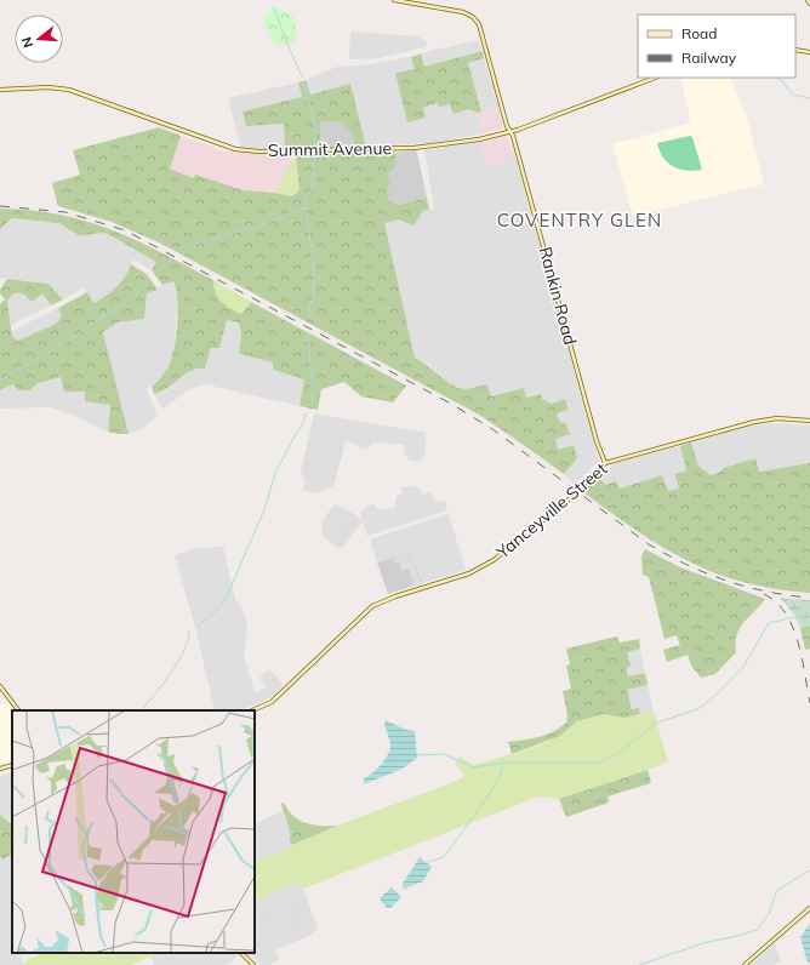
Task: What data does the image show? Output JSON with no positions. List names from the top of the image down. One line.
{"streets":{"main road":["Summit Avenue","Rankin Road","Yanceyville Street"]},"crossings":[["Summit Avenue","Rankin Road"],["Rankin Road","Yanceyville Street"]],"districts":["COVENTRY GLEN"],"legend":["Road","Railway"],"north":"left"}
